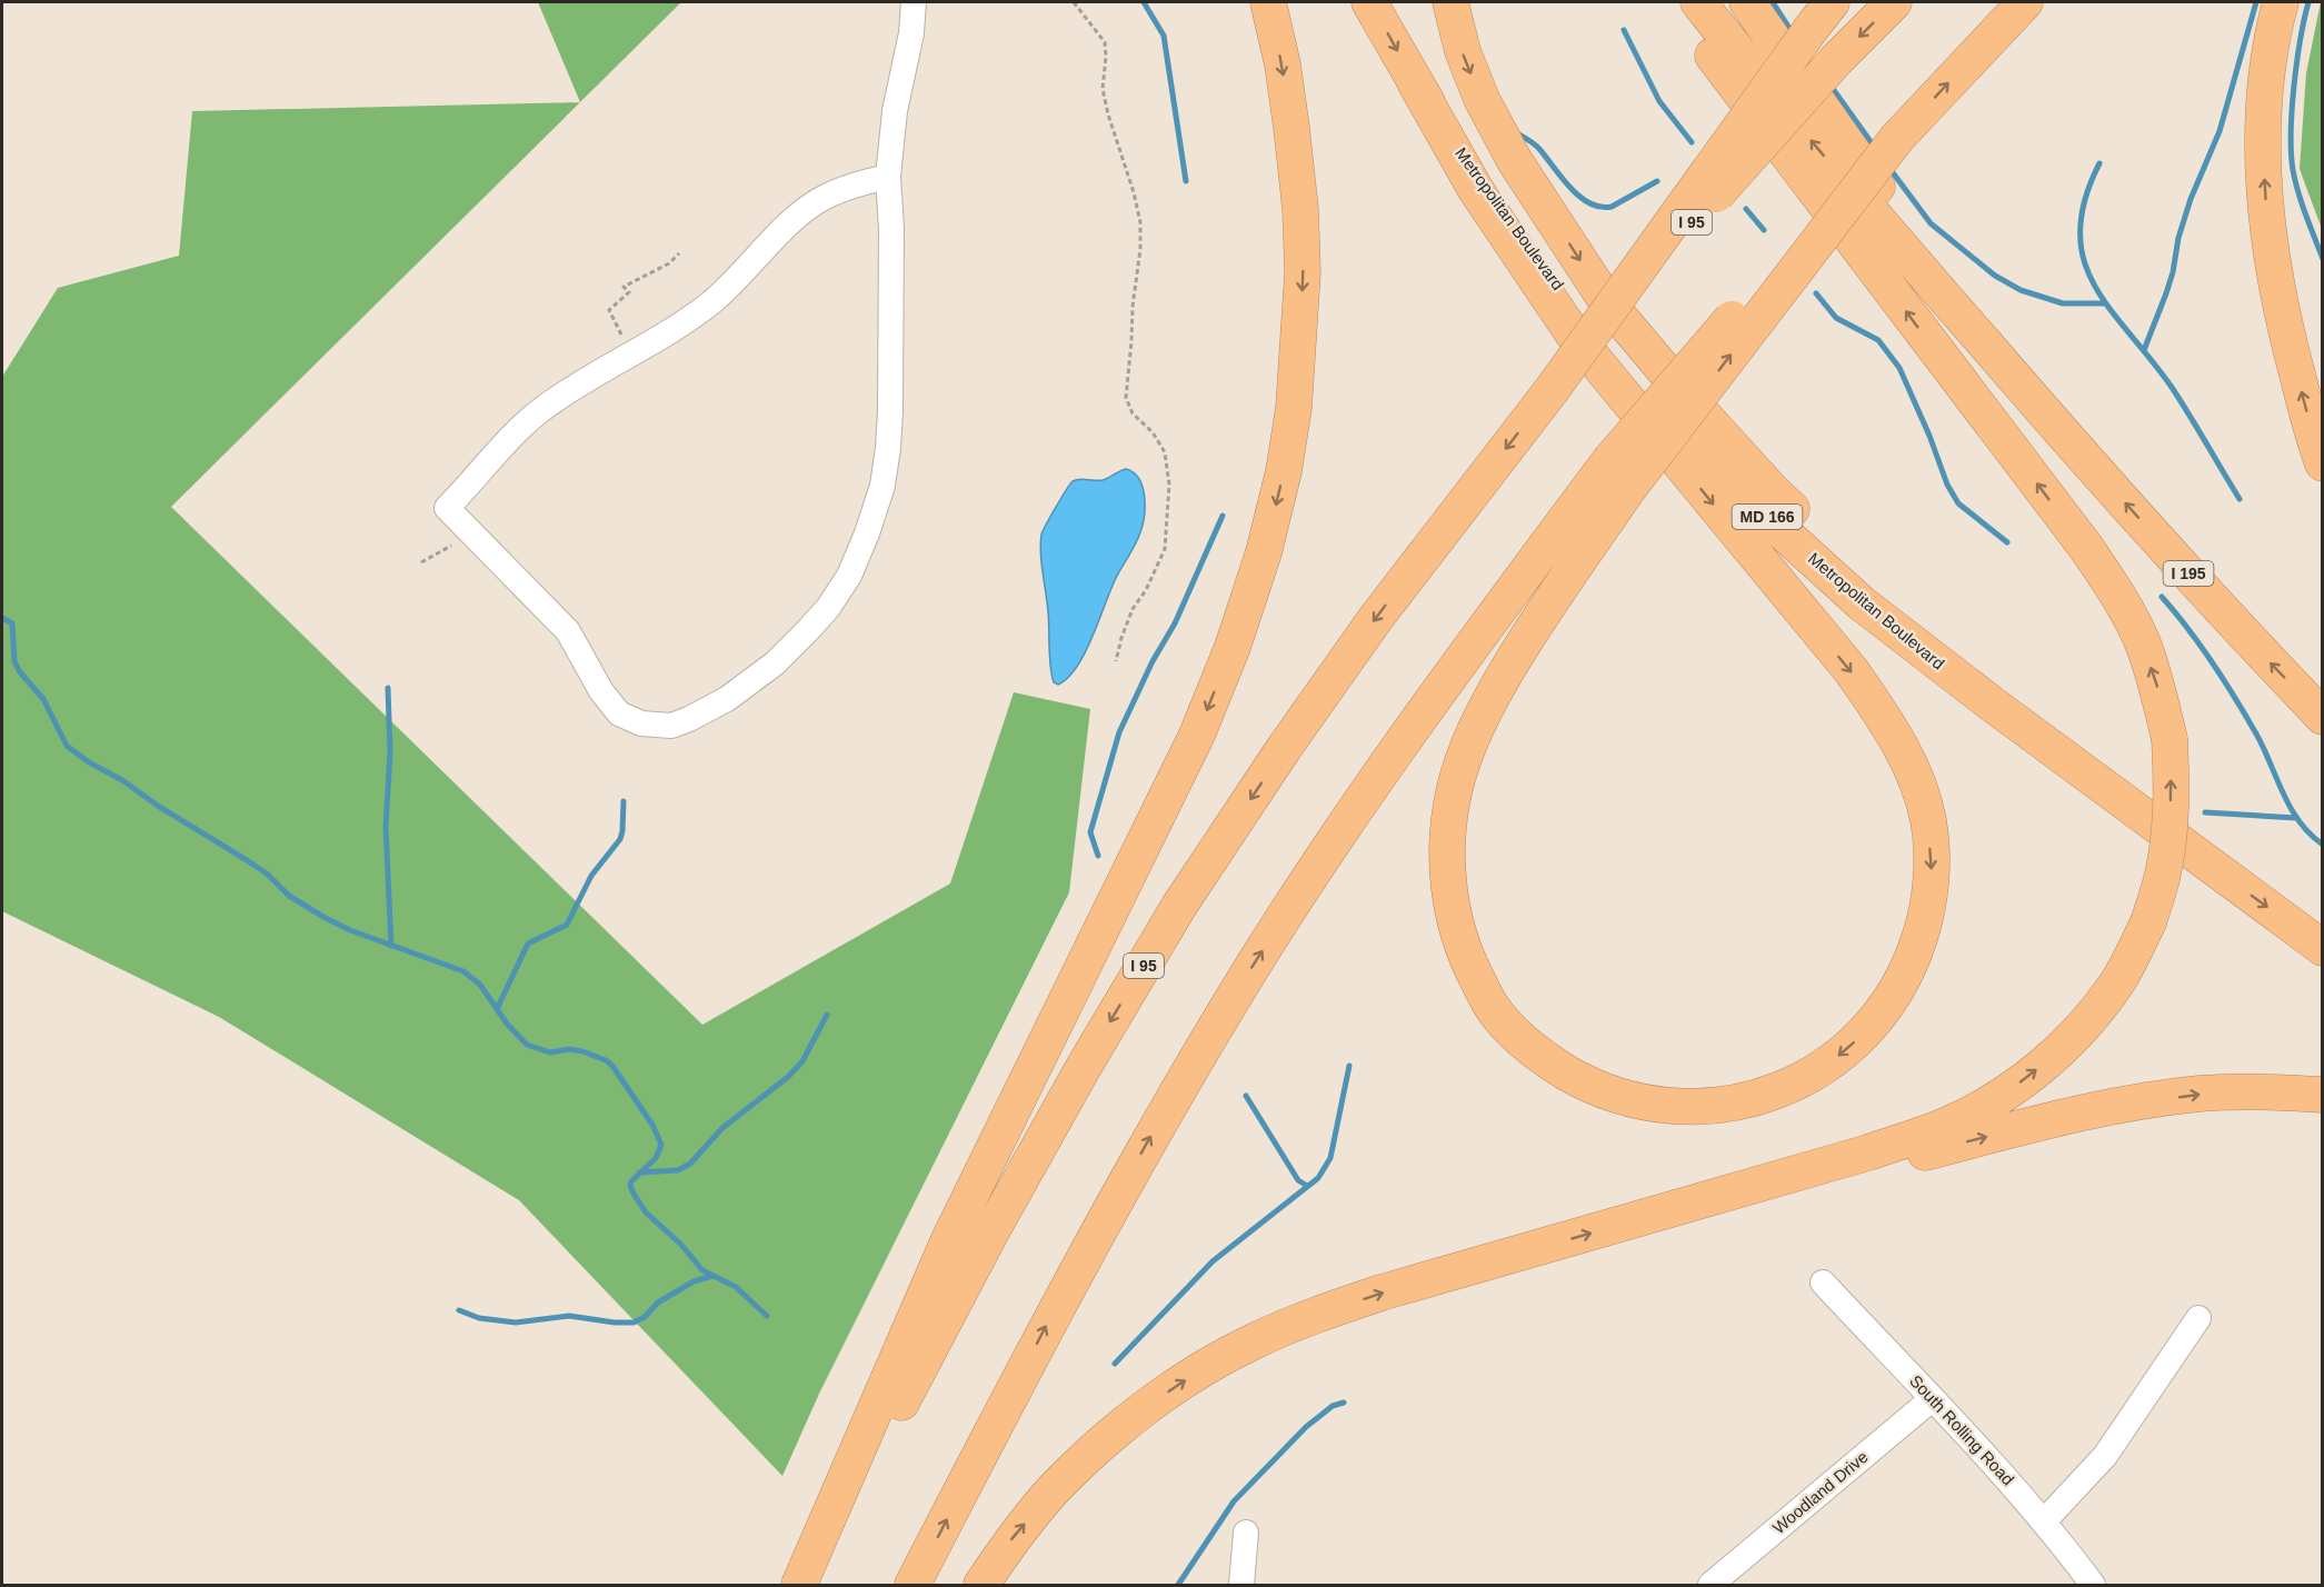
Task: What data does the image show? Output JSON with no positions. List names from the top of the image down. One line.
{"streets":{"highway":["Metropolitan Boulevard","I 95","MD 166","I 195"],"street":["South Rolling Road","Woodland Drive"]},"crossings":[["South Rolling Road","Woodland Drive"]]}
